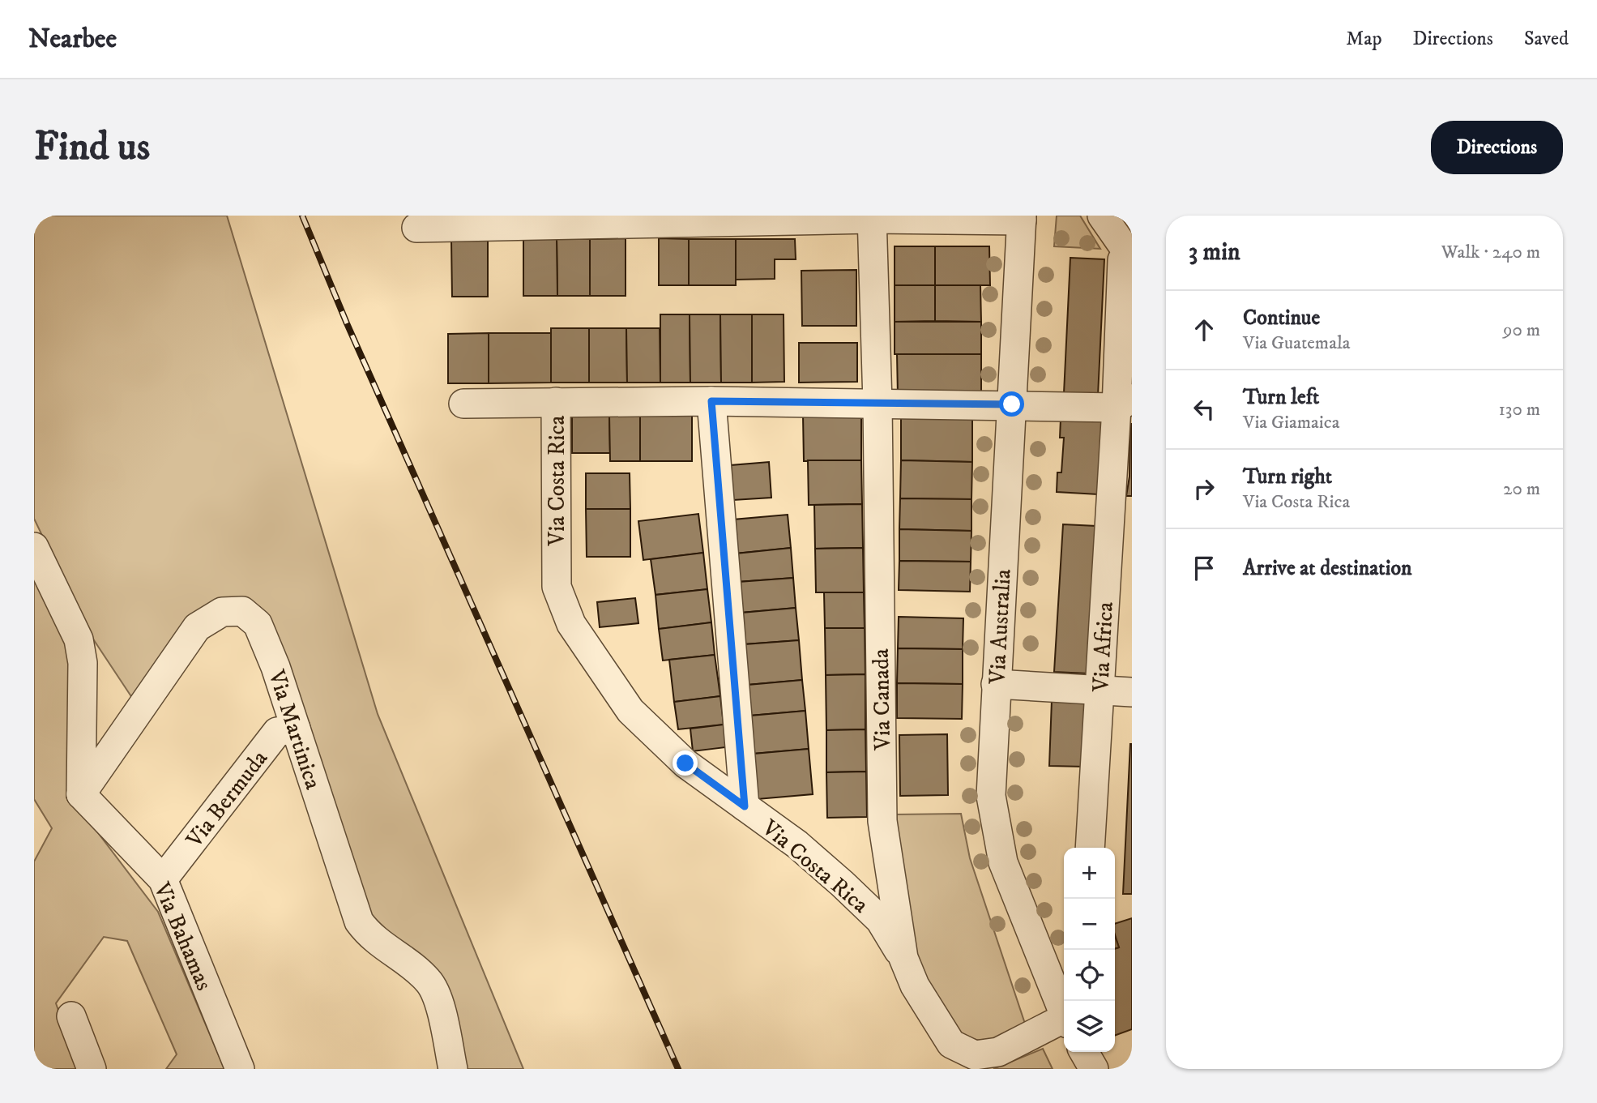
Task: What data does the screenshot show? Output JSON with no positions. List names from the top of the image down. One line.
{"streets":{"street":["Via Costa Rica","Via Australia","Via Africa","Via Canada","Via Martinica","Via Bermuda","Via Bahamas"]},"crossings":[["Via Costa Rica","Via Canada"],["Via Martinica","Via Bermuda"],["Via Martinica","Via Bahamas"],["Via Bermuda","Via Bahamas"]],"page":{"header":"Nearbee","nav":["Map","Directions","Saved"],"buttons":"Directions","title":"Find us","heading":["3 min","Walk · 240 m"],"list":[["Continue","Via Guatemala","90 m"],["Turn left","Via Giamaica","130 m"],["Turn right","Via Costa Rica","20 m"],"Arrive at destination"],"map_buttons":["+","−"]}}
